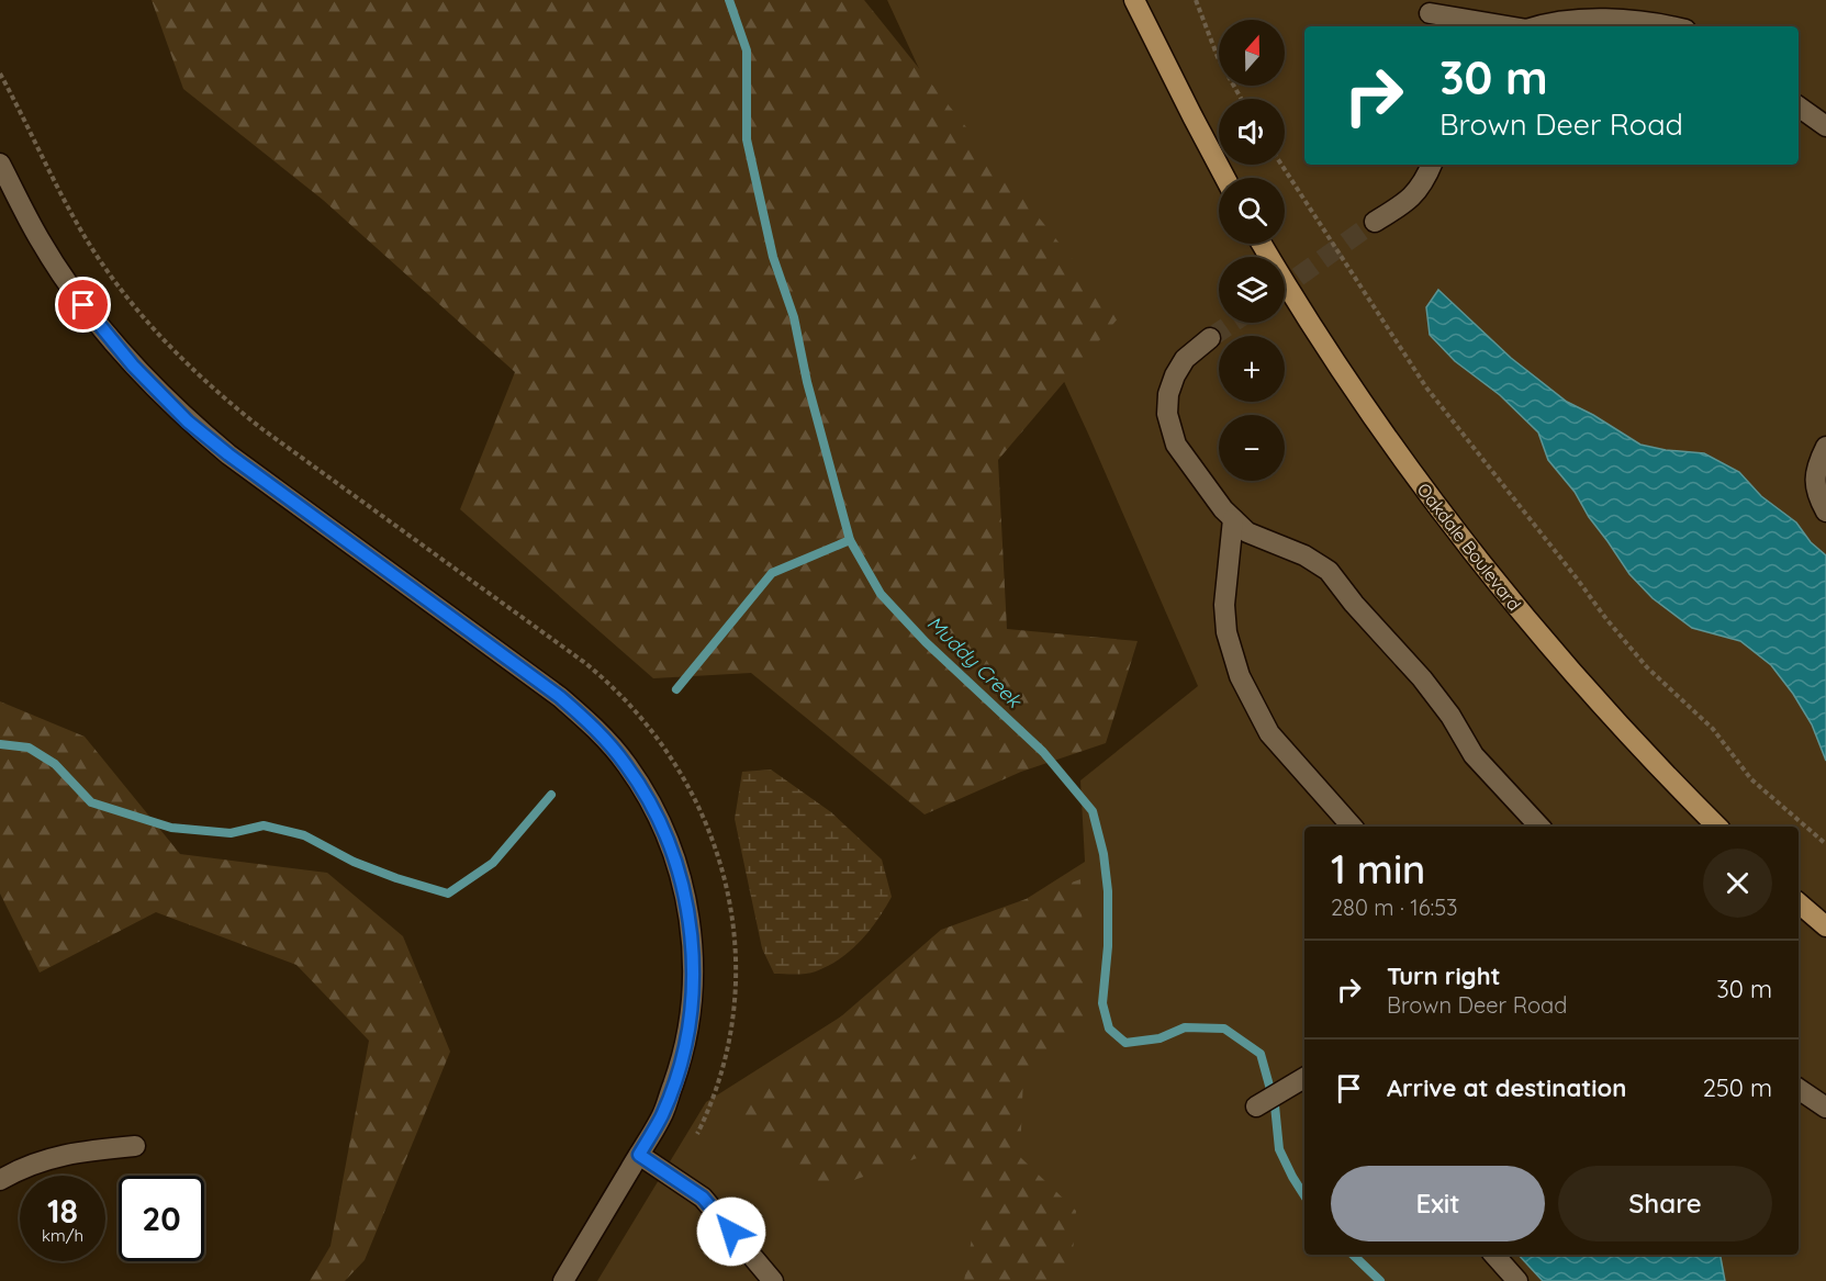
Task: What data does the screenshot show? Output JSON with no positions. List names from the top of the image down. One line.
{"streets":{"main road":["Oakdale Boulevard"]},"water":["Muddy Creek"],"north":"top","page":{"map_buttons":["+","−"],"turn":["30 m","Brown Deer Road"],"heading":["1 min","280 m · 16:53"],"list":[{"name":"Turn right","note":"Brown Deer Road","value":"30 m"},{"name":"Arrive at destination","value":"250 m"}],"buttons":["Exit","Share"],"speed":"18 km/h","limit":"20"}}
